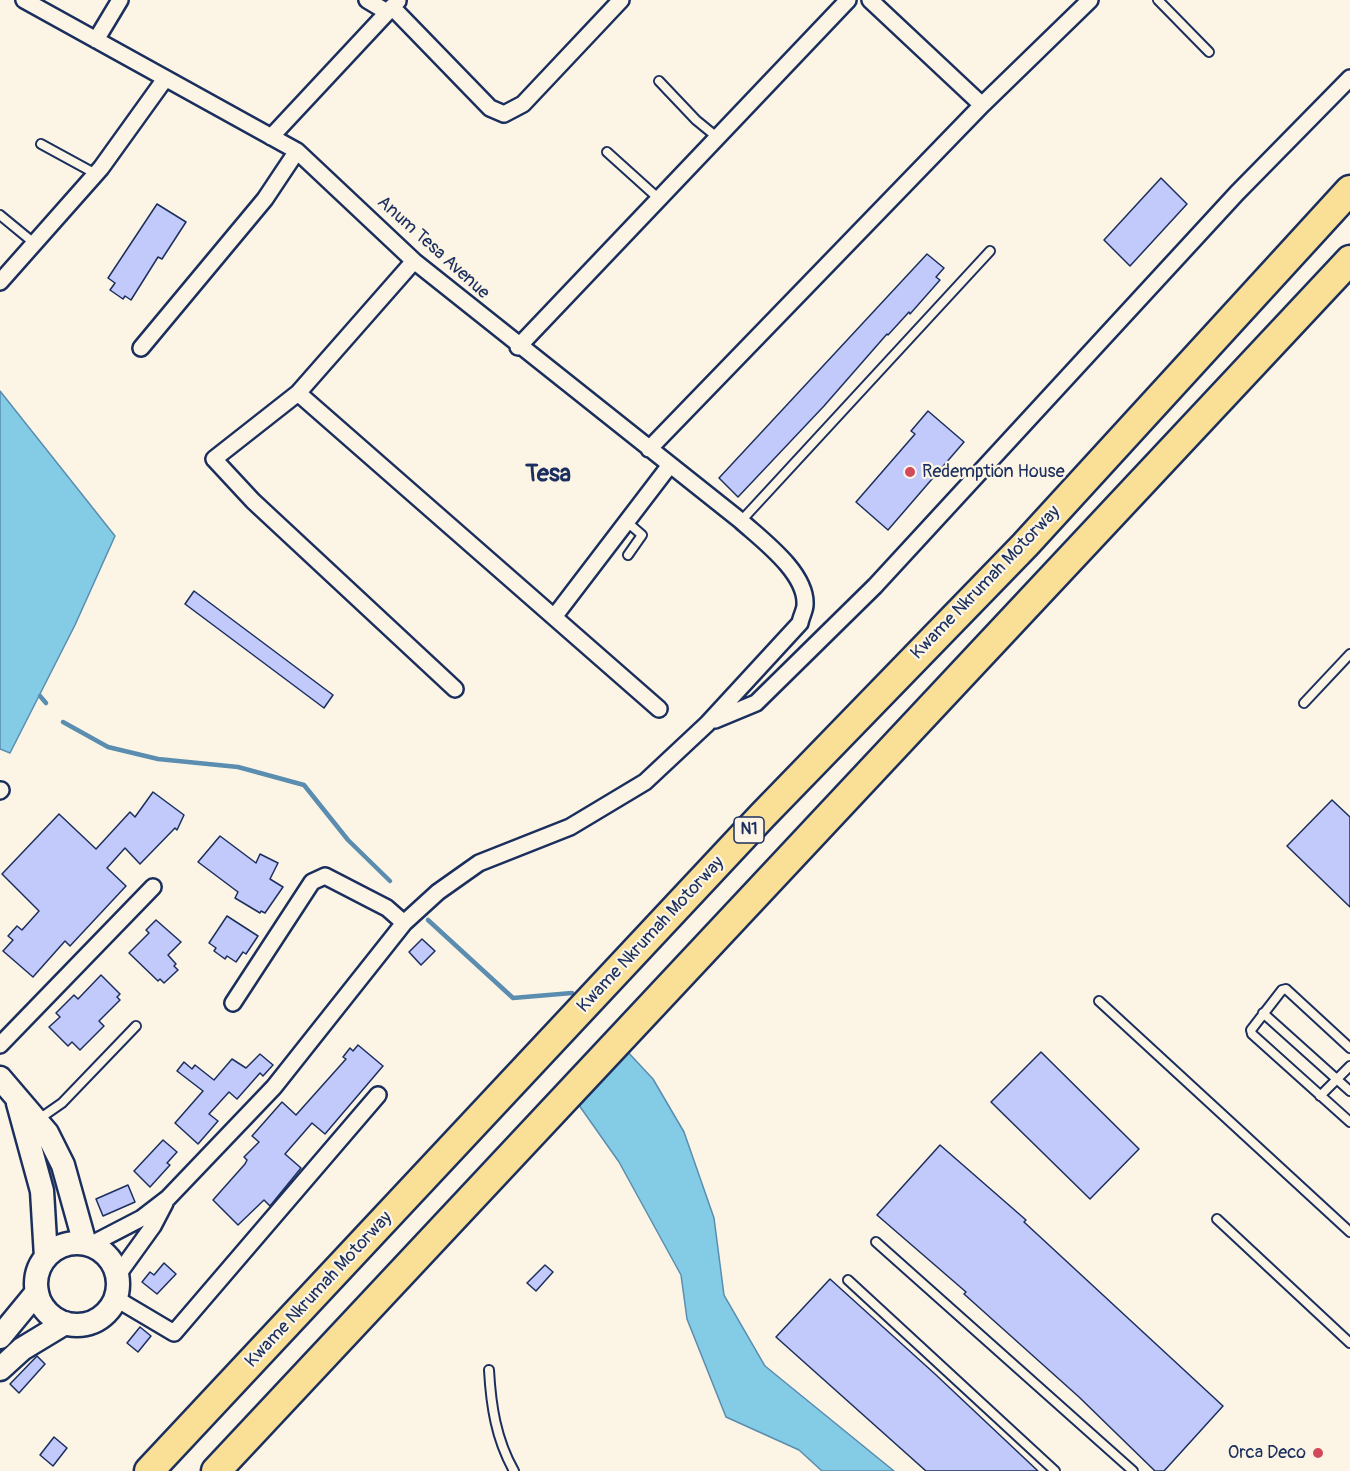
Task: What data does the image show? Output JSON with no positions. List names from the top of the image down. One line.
{"streets":{"highway":["Kwame Nkrumah Motorway","N1"],"street":["Anum Tesa Avenue"]},"districts":["Tesa"],"places":["Redemption House","Orca Deco"]}
